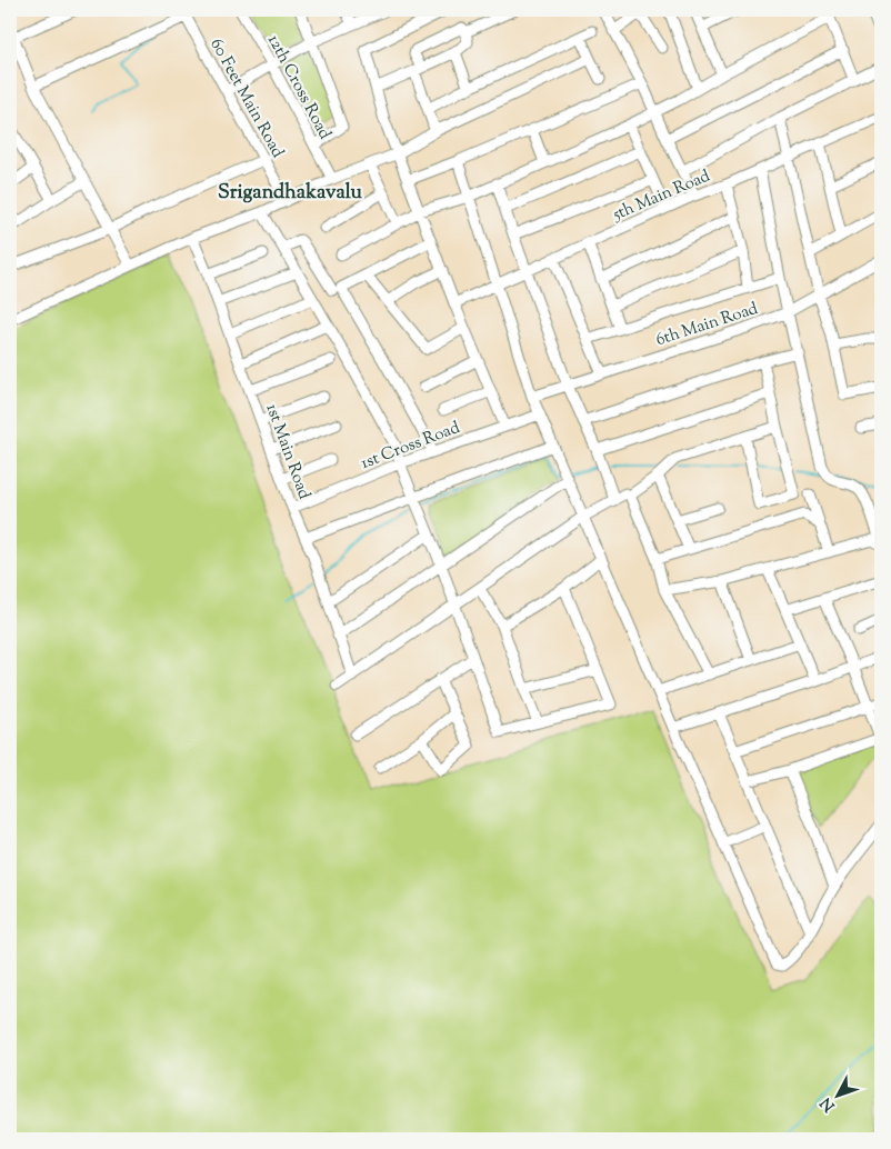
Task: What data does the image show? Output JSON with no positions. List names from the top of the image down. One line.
{"streets":{"street":["12th Cross Road","60 Feet Main Road","5th Main Road","6th Main Road","1st Cross Road","1st Main Road"]},"crossings":[["1st Cross Road","1st Main Road"]],"districts":["Srigandhakavalu"],"north":"bottom left"}
